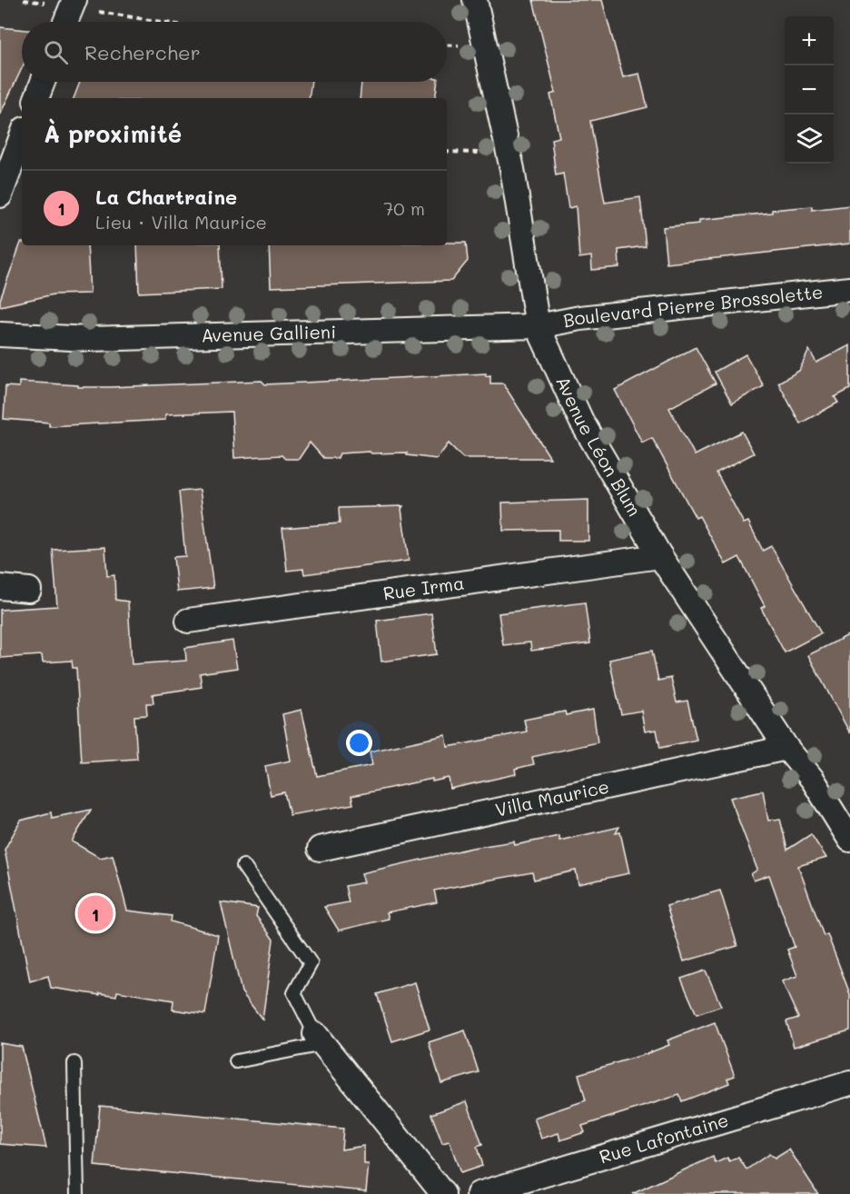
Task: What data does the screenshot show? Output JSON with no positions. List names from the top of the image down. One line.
{"streets":{"street":["Boulevard Pierre Brossolette","Avenue Gallieni","Avenue Léon Blum","Rue Irma","Villa Maurice","Rue Lafontaine"]},"crossings":[["Boulevard Pierre Brossolette","Avenue Gallieni"],["Boulevard Pierre Brossolette","Avenue Léon Blum"],["Avenue Gallieni","Avenue Léon Blum"],["Avenue Léon Blum","Rue Irma"],["Avenue Léon Blum","Villa Maurice"]],"page":{"map_buttons":["+","−"],"search":"Rechercher","heading":"À proximité","list":[{"mark":"1","name":"La Chartraine","note":"Lieu · Villa Maurice","value":"70 m"}],"pins":"1"}}
